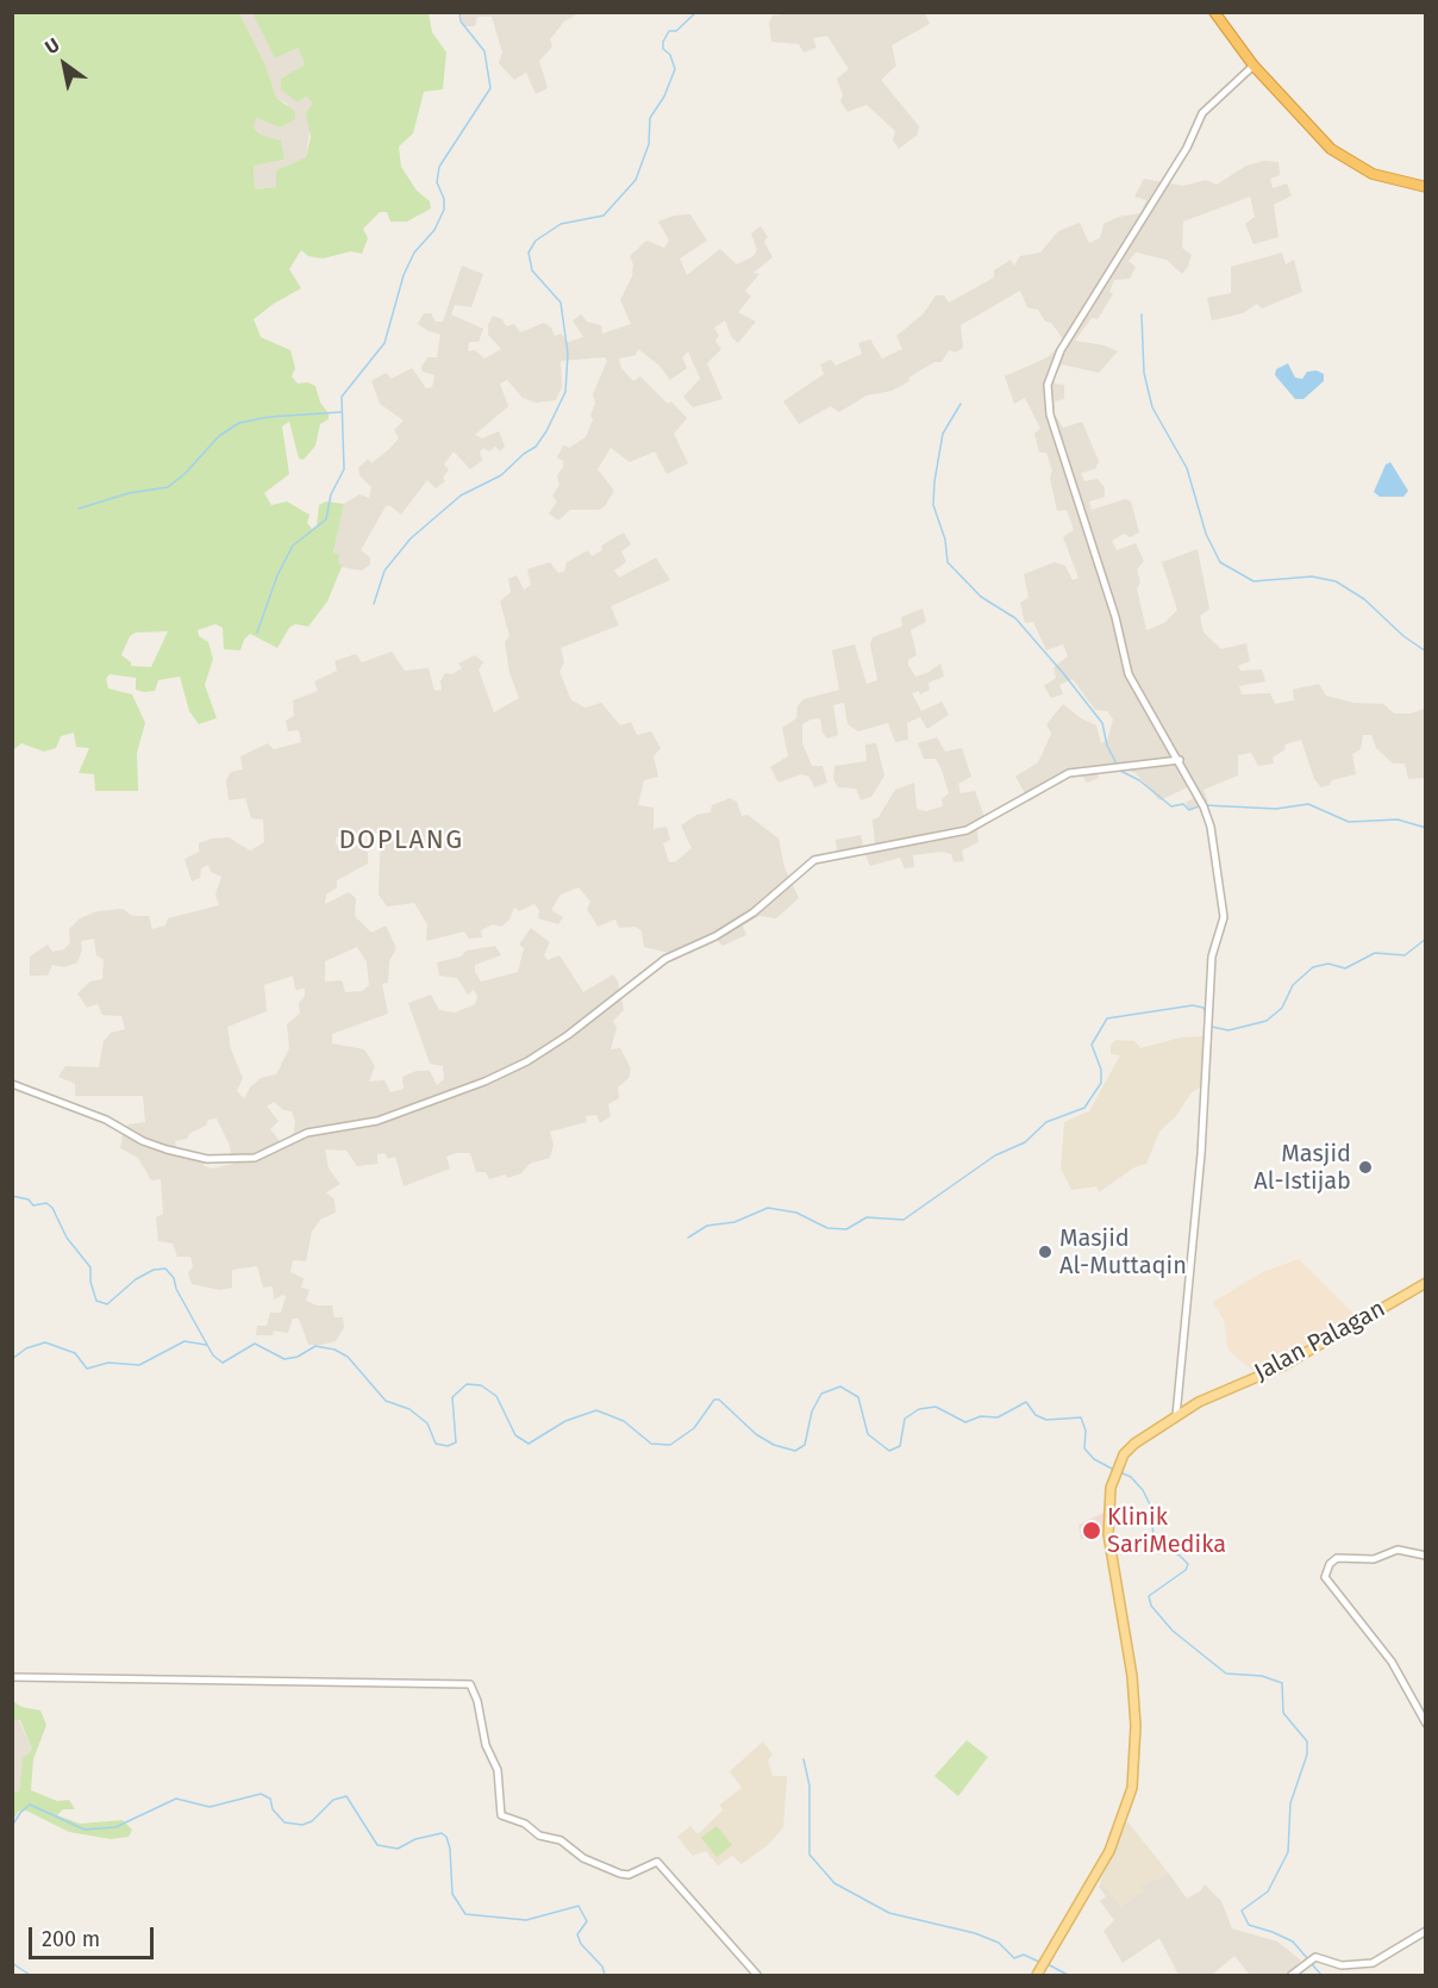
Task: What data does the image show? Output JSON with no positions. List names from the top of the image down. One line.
{"streets":{"main road":["Jalan Palagan"]},"districts":["DOPLANG"],"places":["Masjid Al-Istijab","Masjid Al-Muttaqin","Klinik SariMedika"],"scale_bar":"200 m","north":"top left"}
